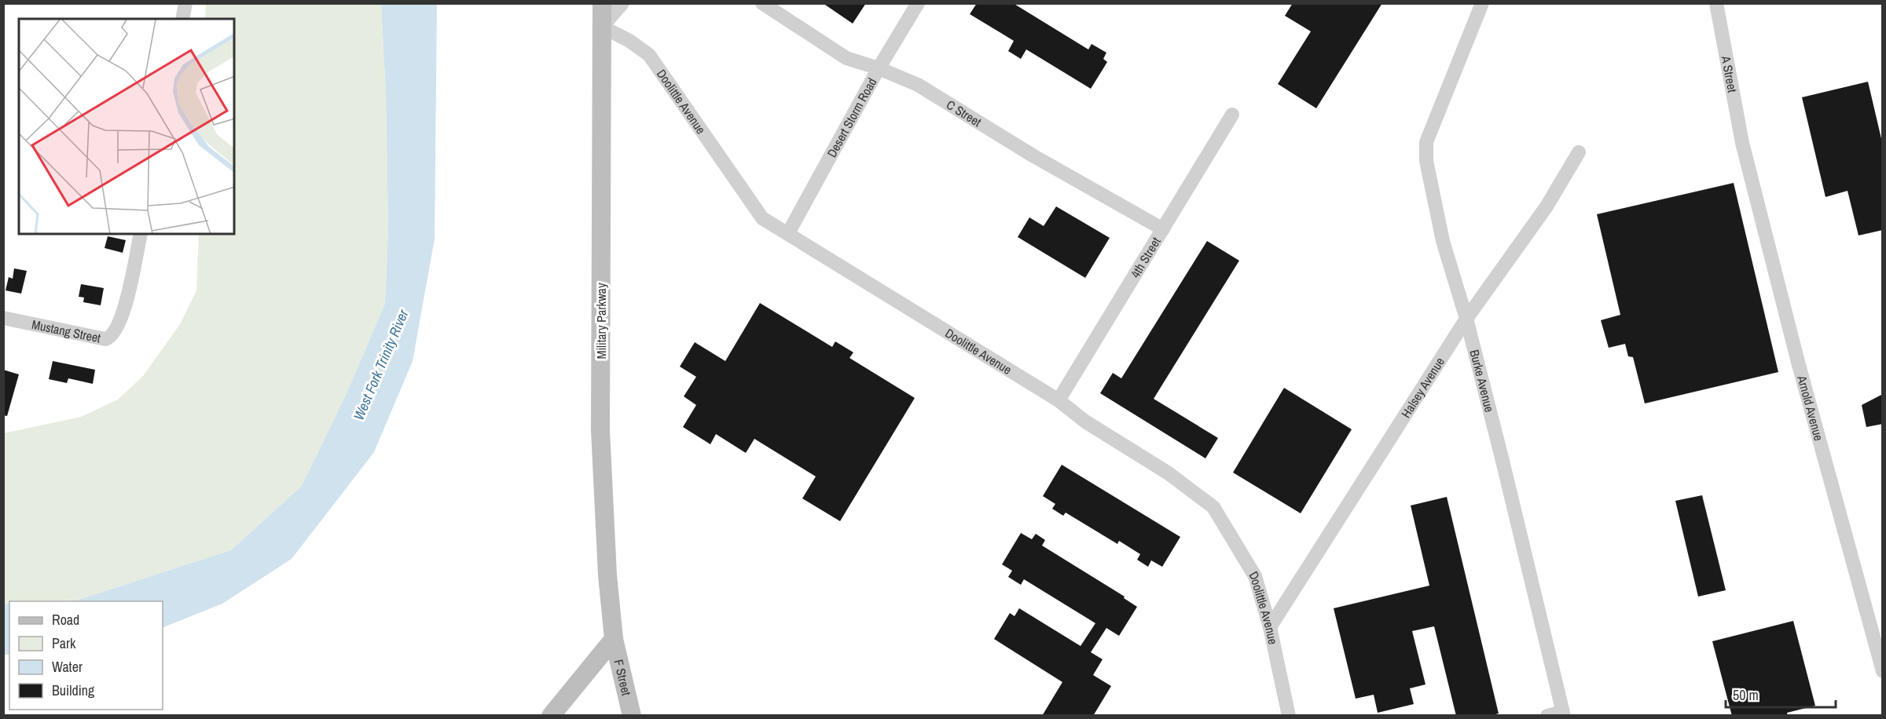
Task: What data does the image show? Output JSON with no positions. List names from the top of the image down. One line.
{"streets":{"street":["A Street","Doolittle Avenue","C Street","Desert Storm Road","4th Street","Military Parkway","Mustang Street","Burke Avenue","Halsey Avenue","Arnold Avenue","F Street"]},"crossings":[["A Street","Arnold Avenue"],["Doolittle Avenue","Desert Storm Road"],["Doolittle Avenue","4th Street"],["Doolittle Avenue","Military Parkway"],["Doolittle Avenue","Halsey Avenue"],["C Street","Desert Storm Road"],["C Street","4th Street"],["Military Parkway","F Street"],["Burke Avenue","Halsey Avenue"]],"water":["West Fork Trinity River"],"legend":["Road","Park","Water","Building"],"scale_bar":"50 m"}
